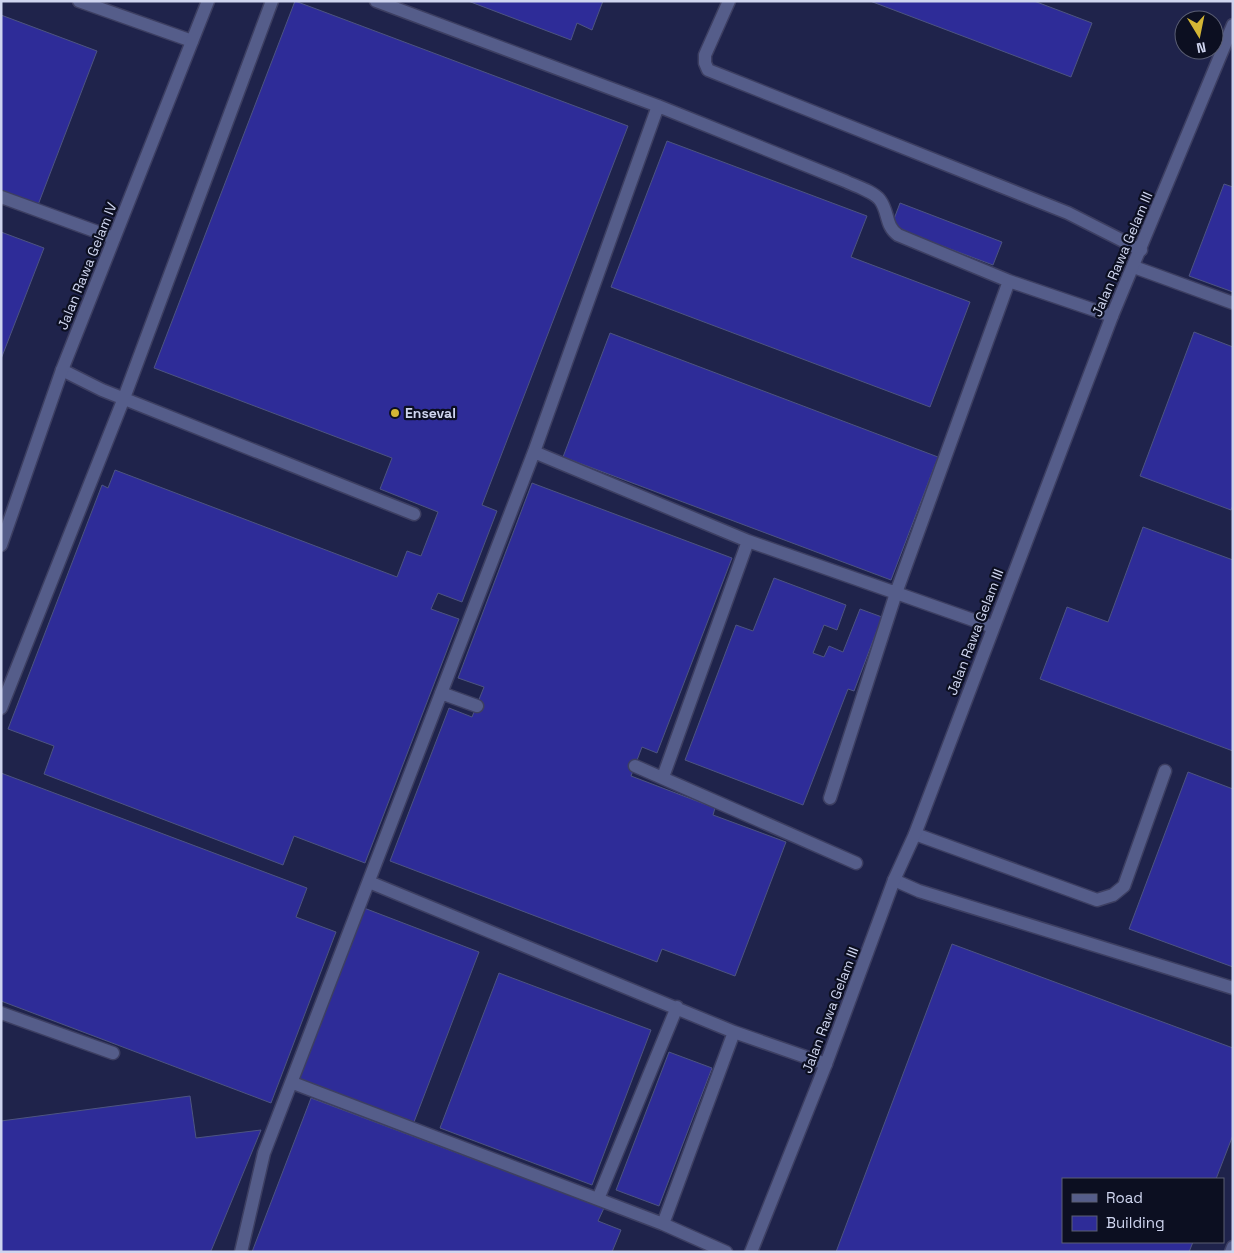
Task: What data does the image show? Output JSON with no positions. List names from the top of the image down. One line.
{"streets":{"street":["Jalan Rawa Gelam III","Jalan Rawa Gelam IV"]},"places":["Enseval"],"legend":["Road","Building"],"north":"bottom"}
